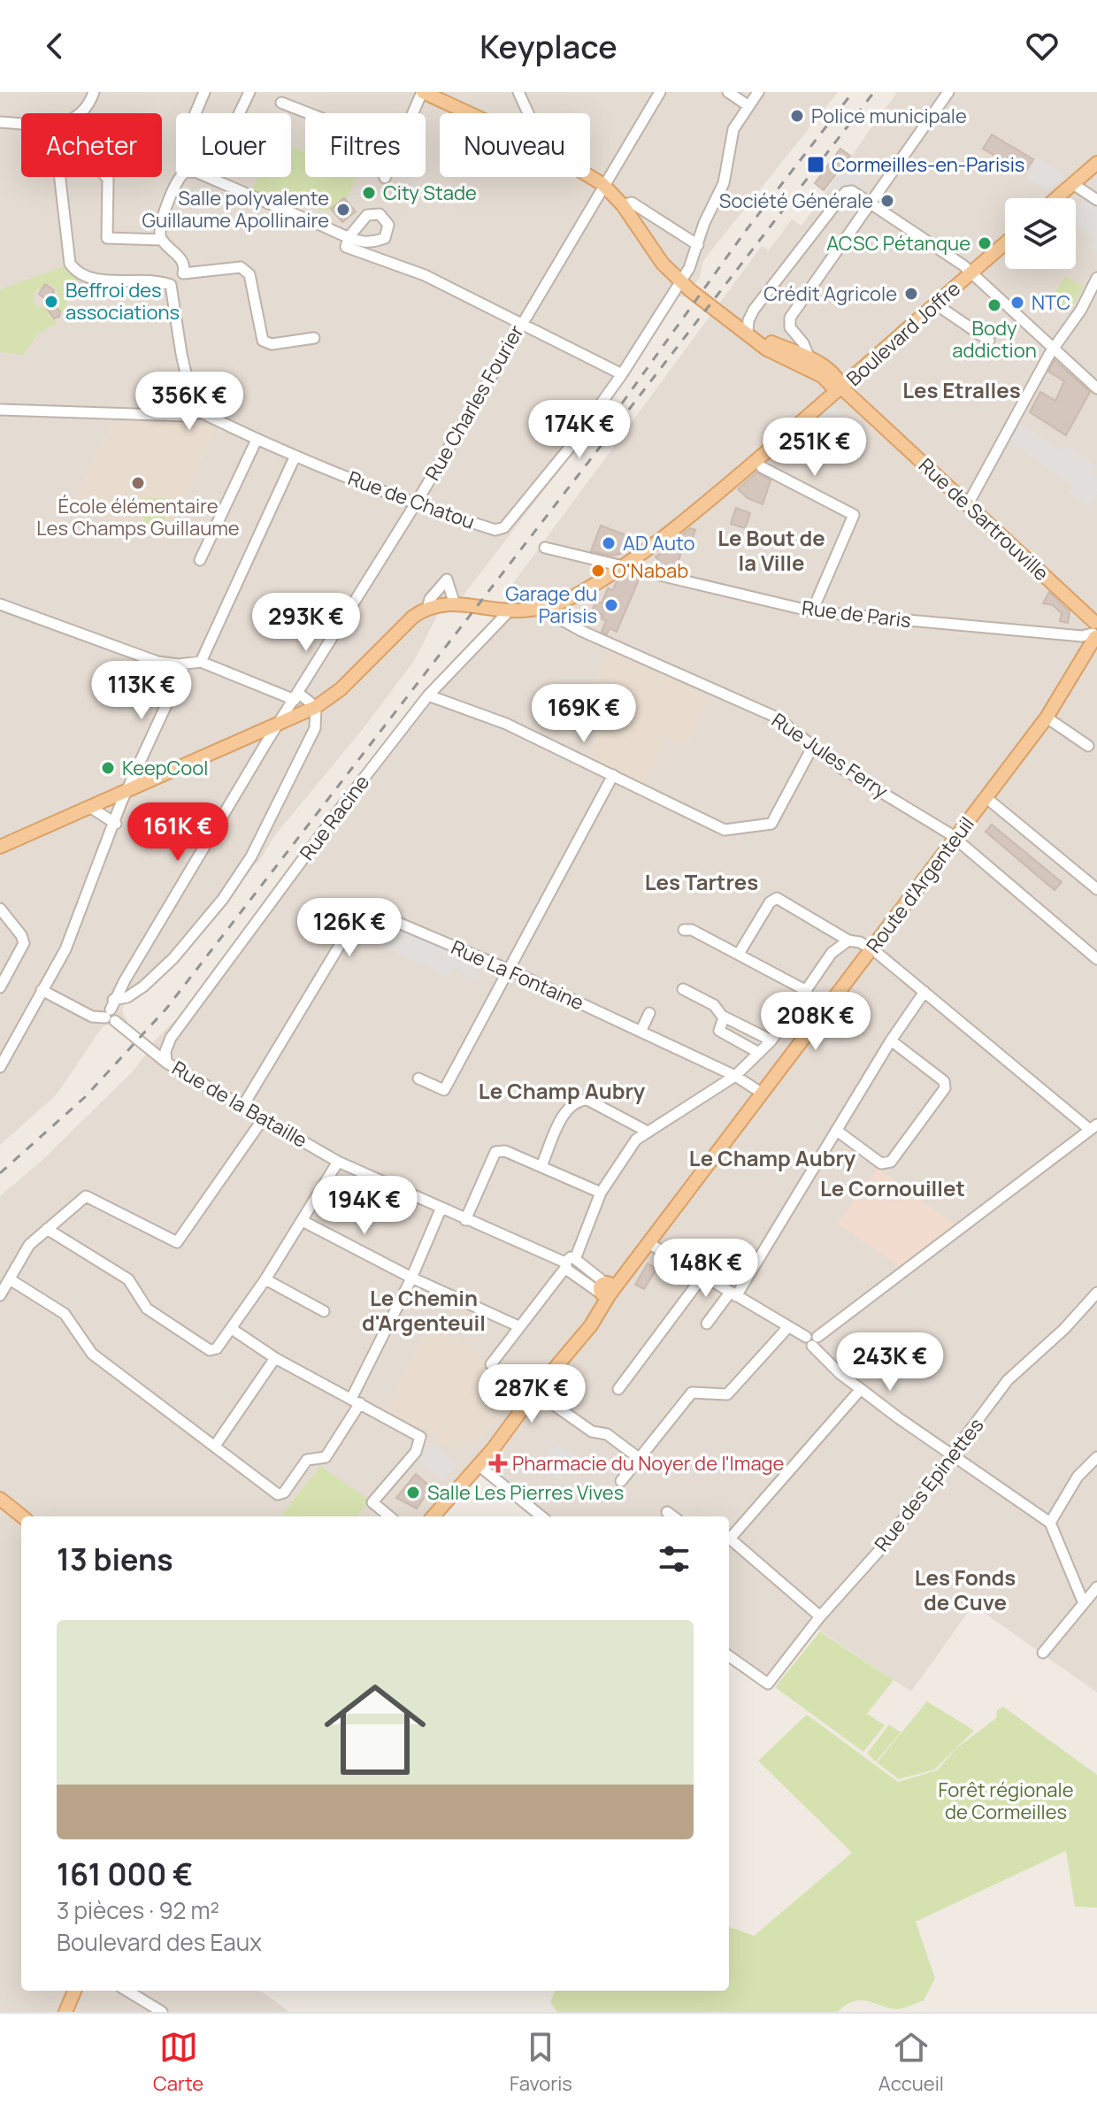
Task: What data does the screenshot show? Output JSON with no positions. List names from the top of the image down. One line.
{"streets":{"main road":["Boulevard Joffre","Rue de Sartrouville","Route d'Argenteuil"],"street":["Rue Charles Fourier","Rue de Chatou","Rue de Paris","Rue Jules Ferry","Rue Racine","Rue La Fontaine","Rue de la Bataille","Rue des Epinettes"]},"crossings":[["Boulevard Joffre","Rue Charles Fourier"],["Boulevard Joffre","Rue de Sartrouville"],["Boulevard Joffre","Rue de Paris"],["Boulevard Joffre","Rue Jules Ferry"],["Boulevard Joffre","Rue Racine"],["Rue Charles Fourier","Rue de Chatou"],["Rue Charles Fourier","Rue de la Bataille"],["Rue de Sartrouville","Rue de Paris"],["Rue de Sartrouville","Route d'Argenteuil"],["Rue de Paris","Route d'Argenteuil"],["Rue Jules Ferry","Route d'Argenteuil"],["Rue Racine","Rue de la Bataille"],["Route d'Argenteuil","Rue La Fontaine"],["Route d'Argenteuil","Rue de la Bataille"],["Rue La Fontaine","Rue de la Bataille"]],"districts":["Les Etralles","Le Bout de la Ville","Les Tartres","Le Champ Aubry","Le Champ Aubry","Le Cornouillet","Le Chemin d'Argenteuil","Les Fonds de Cuve"],"parks":["Forêt régionale de Cormeilles"],"places":{"other":["Police municipale","City Stade","Société Générale","Salle polyvalente Guillaume Apollinaire","ACSC Pétanque","Crédit Agricole","Beffroi des associations","NTC","Body addiction","École élémentaire Les Champs Guillaume","AD Auto","O'Nabab","Garage du Parisis","KeepCool","Salle Les Pierres Vives"],"transit":["Cormeilles-en-Parisis"],"health":["Pharmacie du Noyer de l'Image"]},"page":{"header":"Keyplace","chip":["Acheter","Louer","Filtres","Nouveau"],"price":["356K €","174K €","251K €","293K €","113K €","169K €","161K €","126K €","208K €","194K €","148K €","243K €","287K €"],"heading":"13 biens","list":[{"name":"161 000 €","note":"3 pièces · 92 m² · Boulevard des Eaux"}],"tabs":["Carte","Favoris","Accueil"]}}
